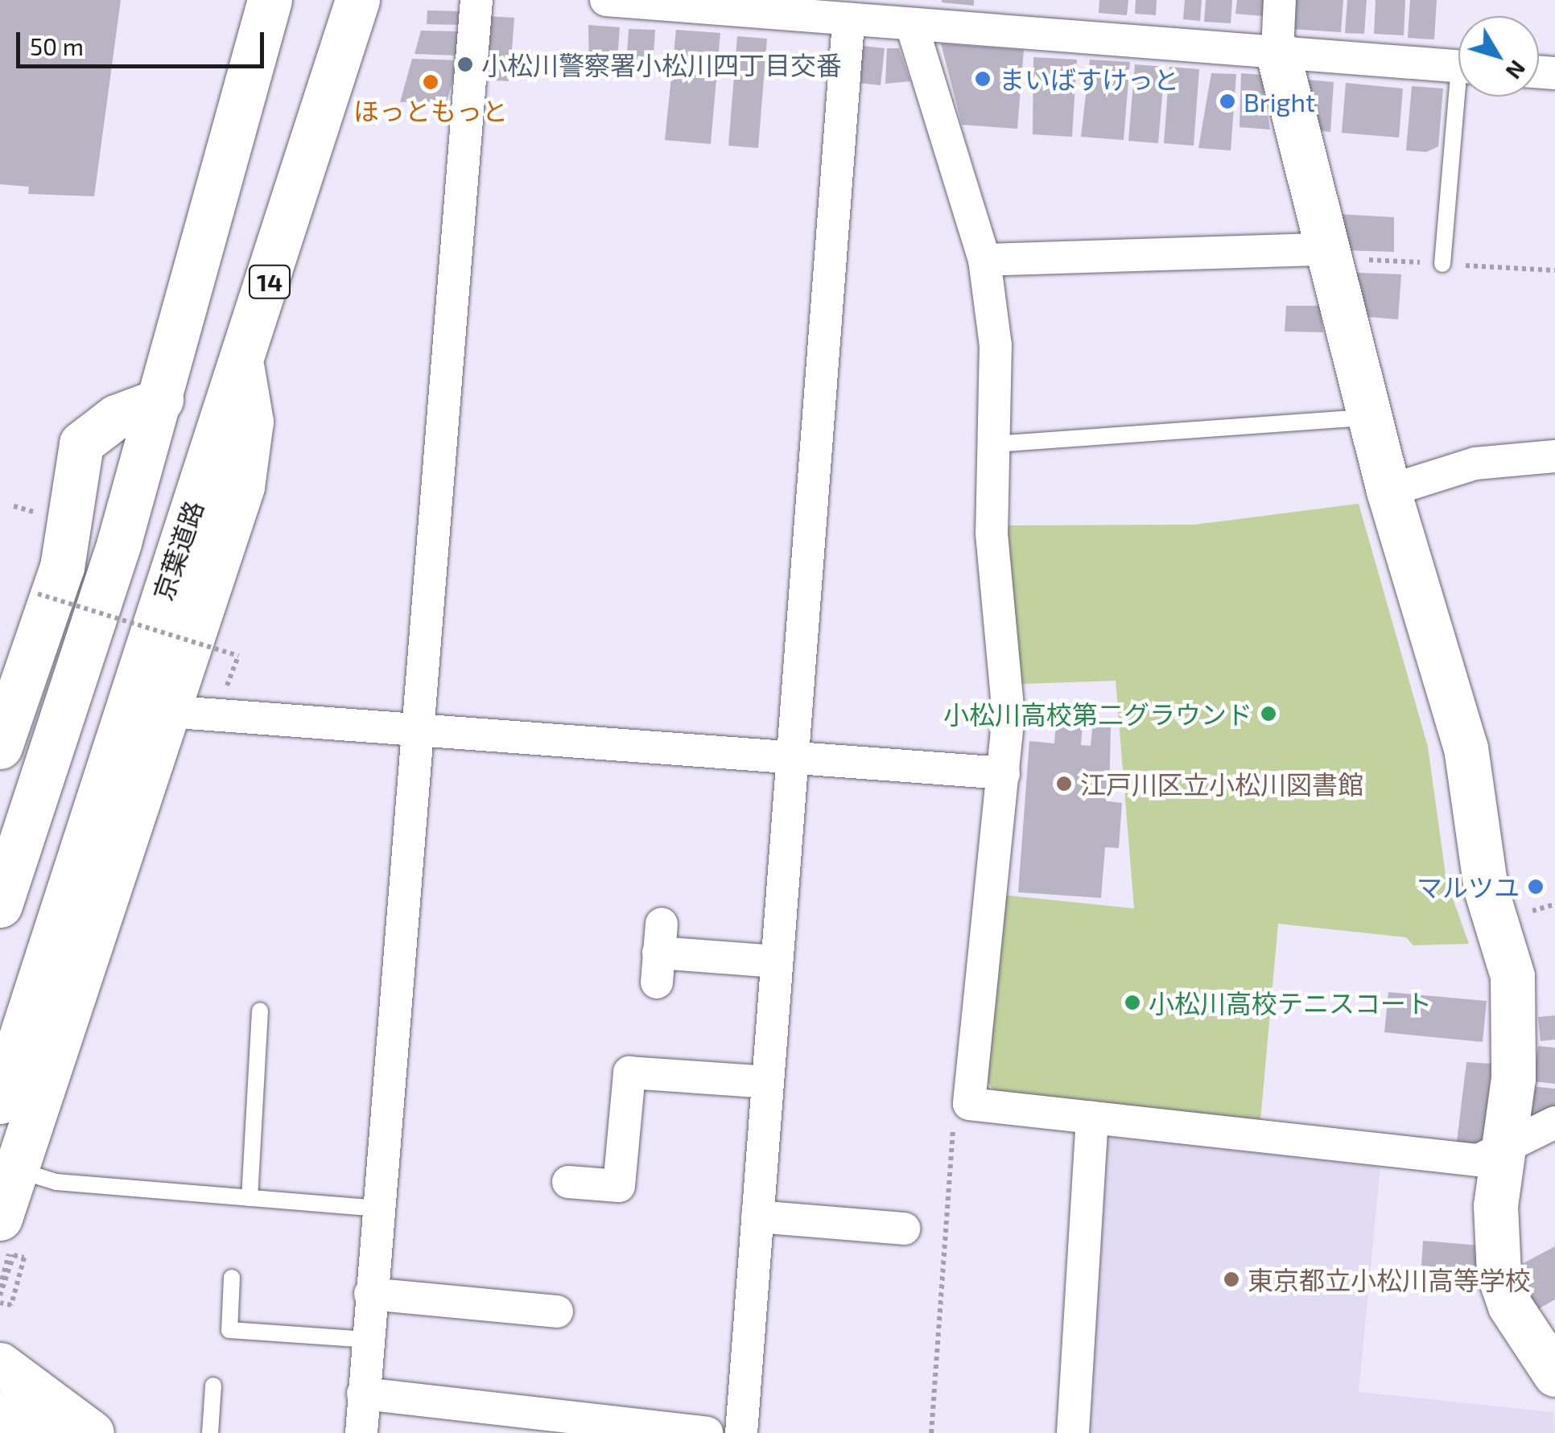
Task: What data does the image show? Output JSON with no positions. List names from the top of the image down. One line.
{"streets":{"main road":["14","京葉道路"]},"places":["小松川警察署小松川四丁目交番","まいばすけっと","ほっともっと","Bright","小松川高校第二グラウンド","江戸川区立小松川図書館","マルツユ","小松川高校テニスコート","東京都立小松川高等学校"],"scale_bar":"50 m","north":"bottom right"}
